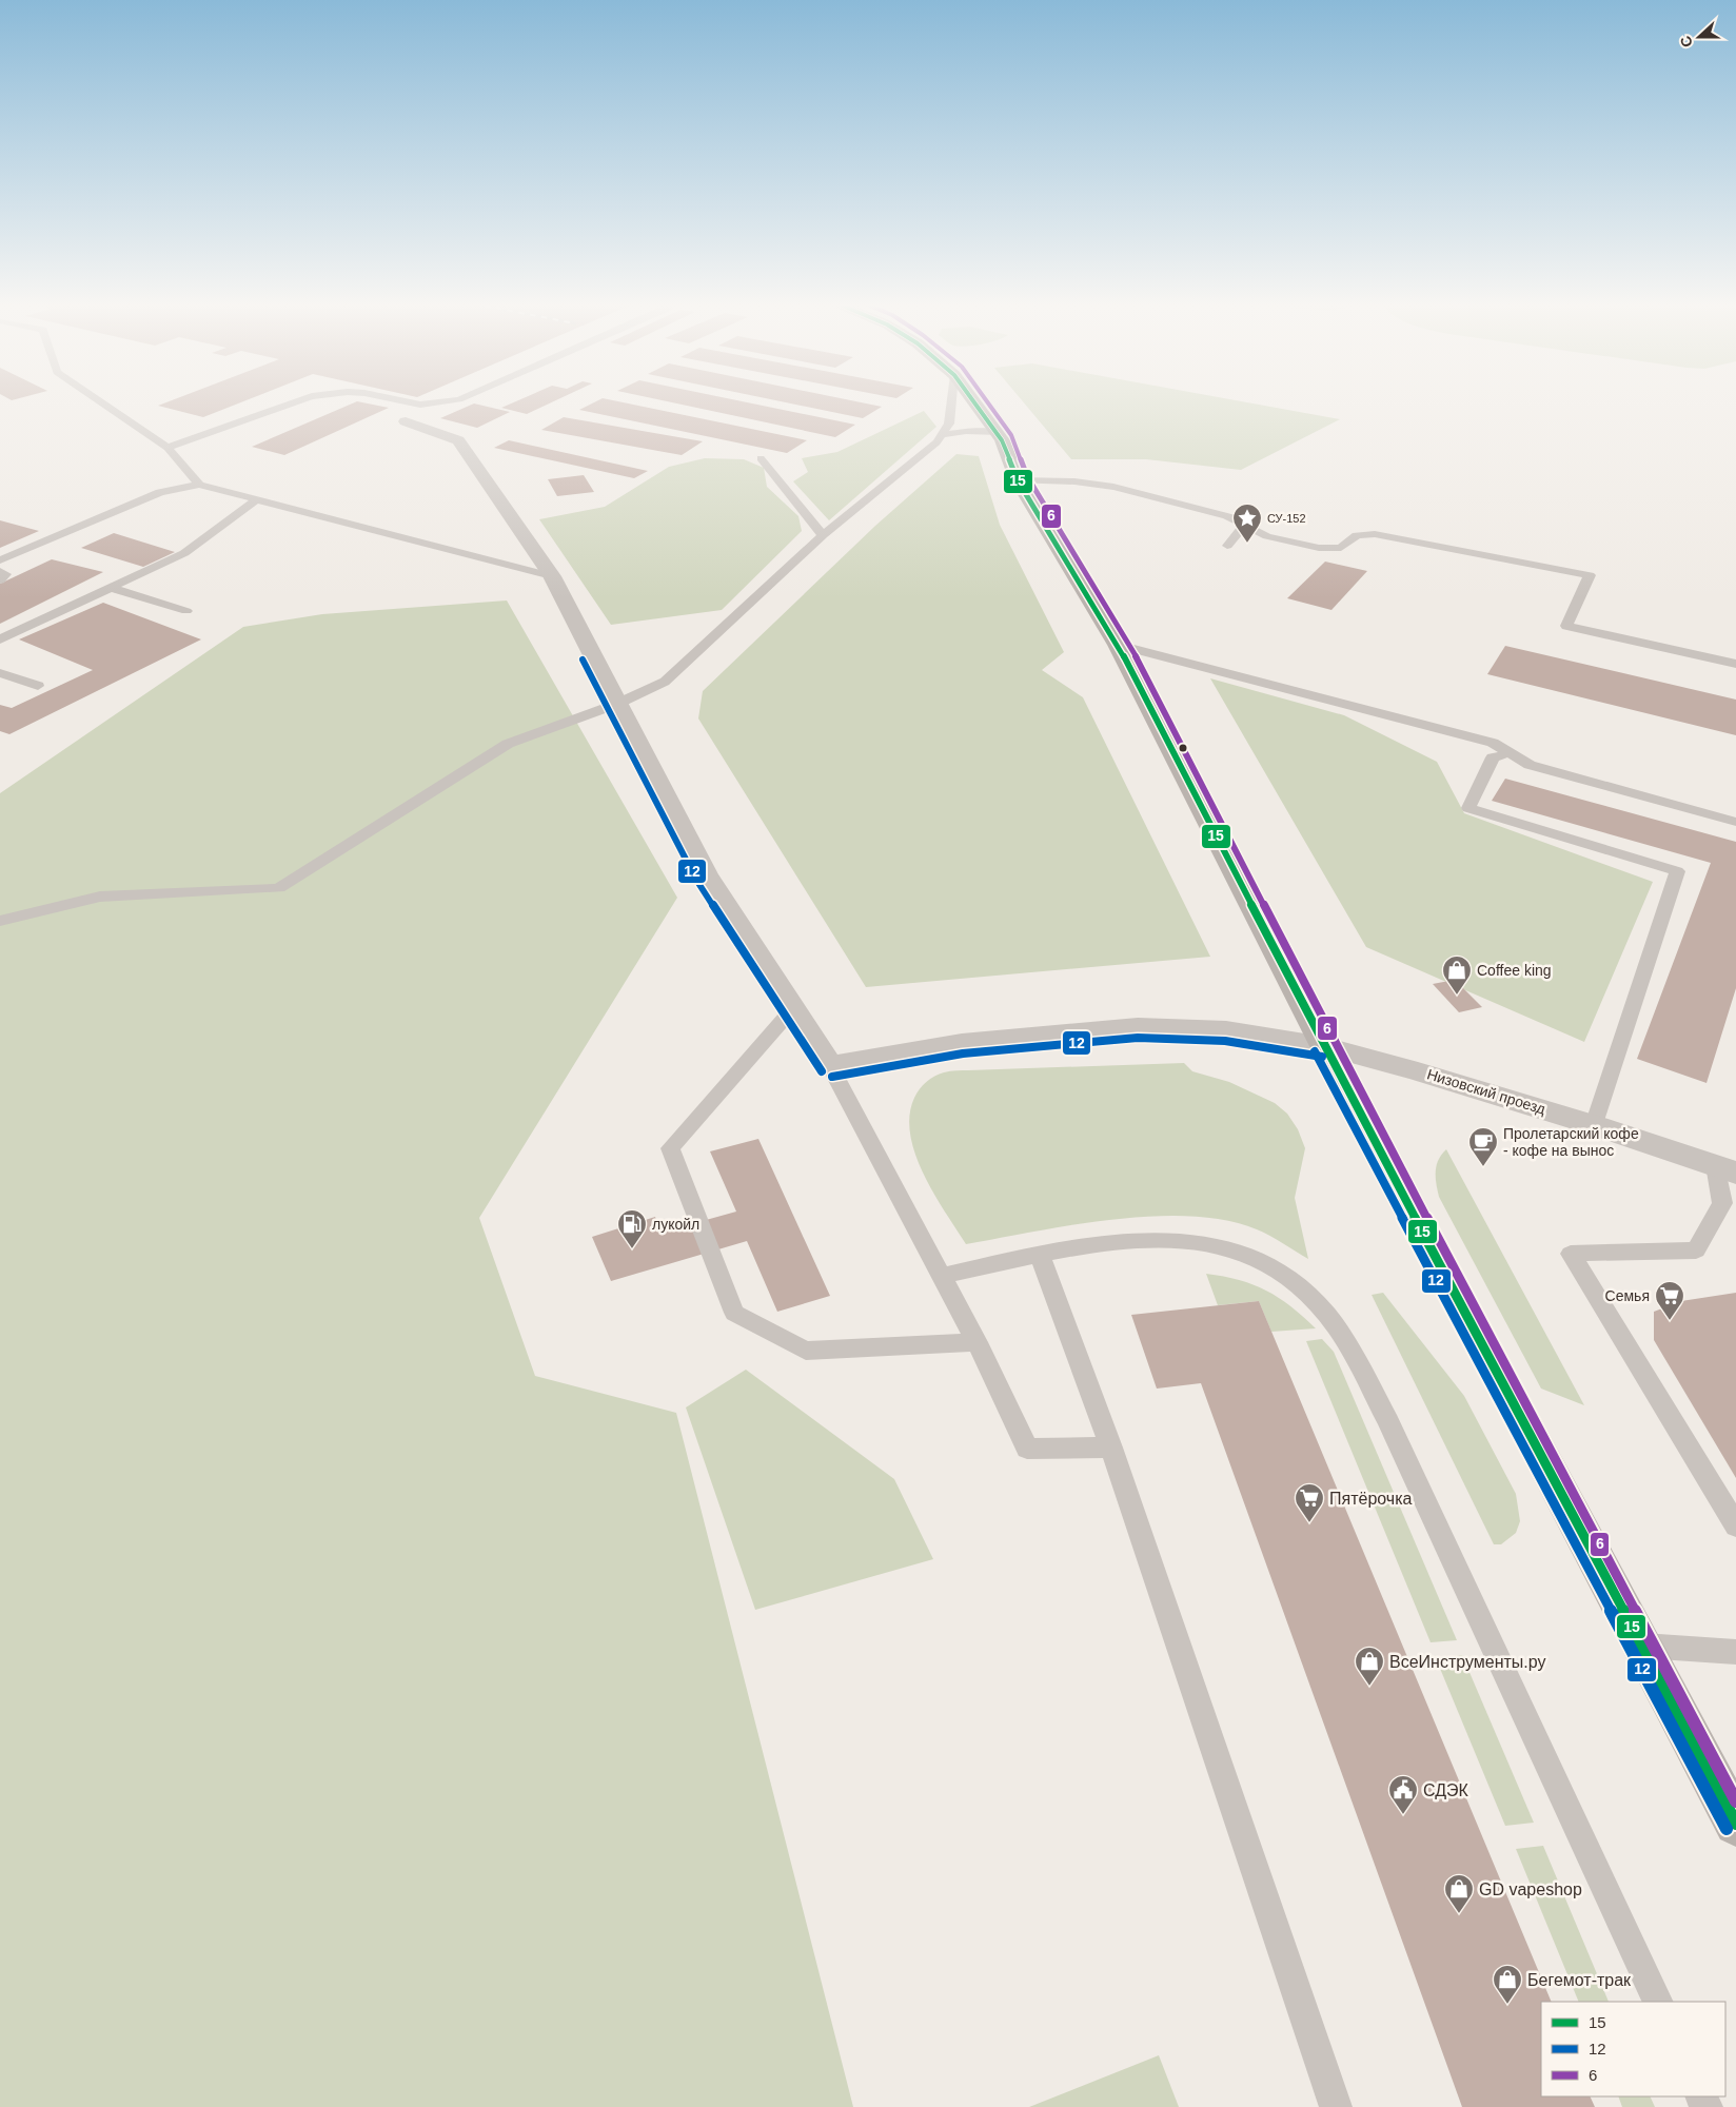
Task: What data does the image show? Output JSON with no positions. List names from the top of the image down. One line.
{"streets":{"street":["Низовский проезд"]},"places":{"place":["СУ-152"],"shop":["Coffee king","ВсеИнструменты.ру","GD vapeshop","Бегемот-трак"],"cafe":["Пролетарский кофе - кофе на вынос"],"fuel station":["лукойл"],"supermarket":["Семья","Пятёрочка"],"public building":["СДЭК"]},"lines":["transit line 15","transit line 6","transit line 12"],"legend":["15","12","6"],"north":"left"}
